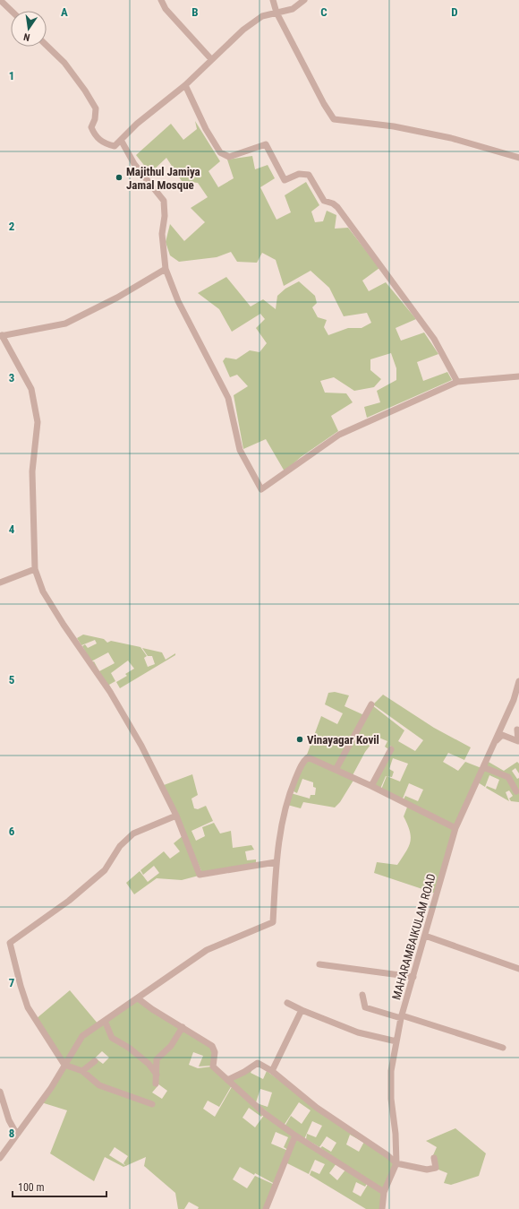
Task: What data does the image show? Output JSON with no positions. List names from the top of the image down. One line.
{"streets":{"street":["MAHARAMBAIKULAM ROAD"]},"places":["Majithul Jamiya Jamal Mosque","Vinayagar Kovil"],"scale_bar":"100 m","north":"bottom","grid":{"columns":["A","B","C","D"],"rows":["1","2","3","4","5","6","7","8"]}}
